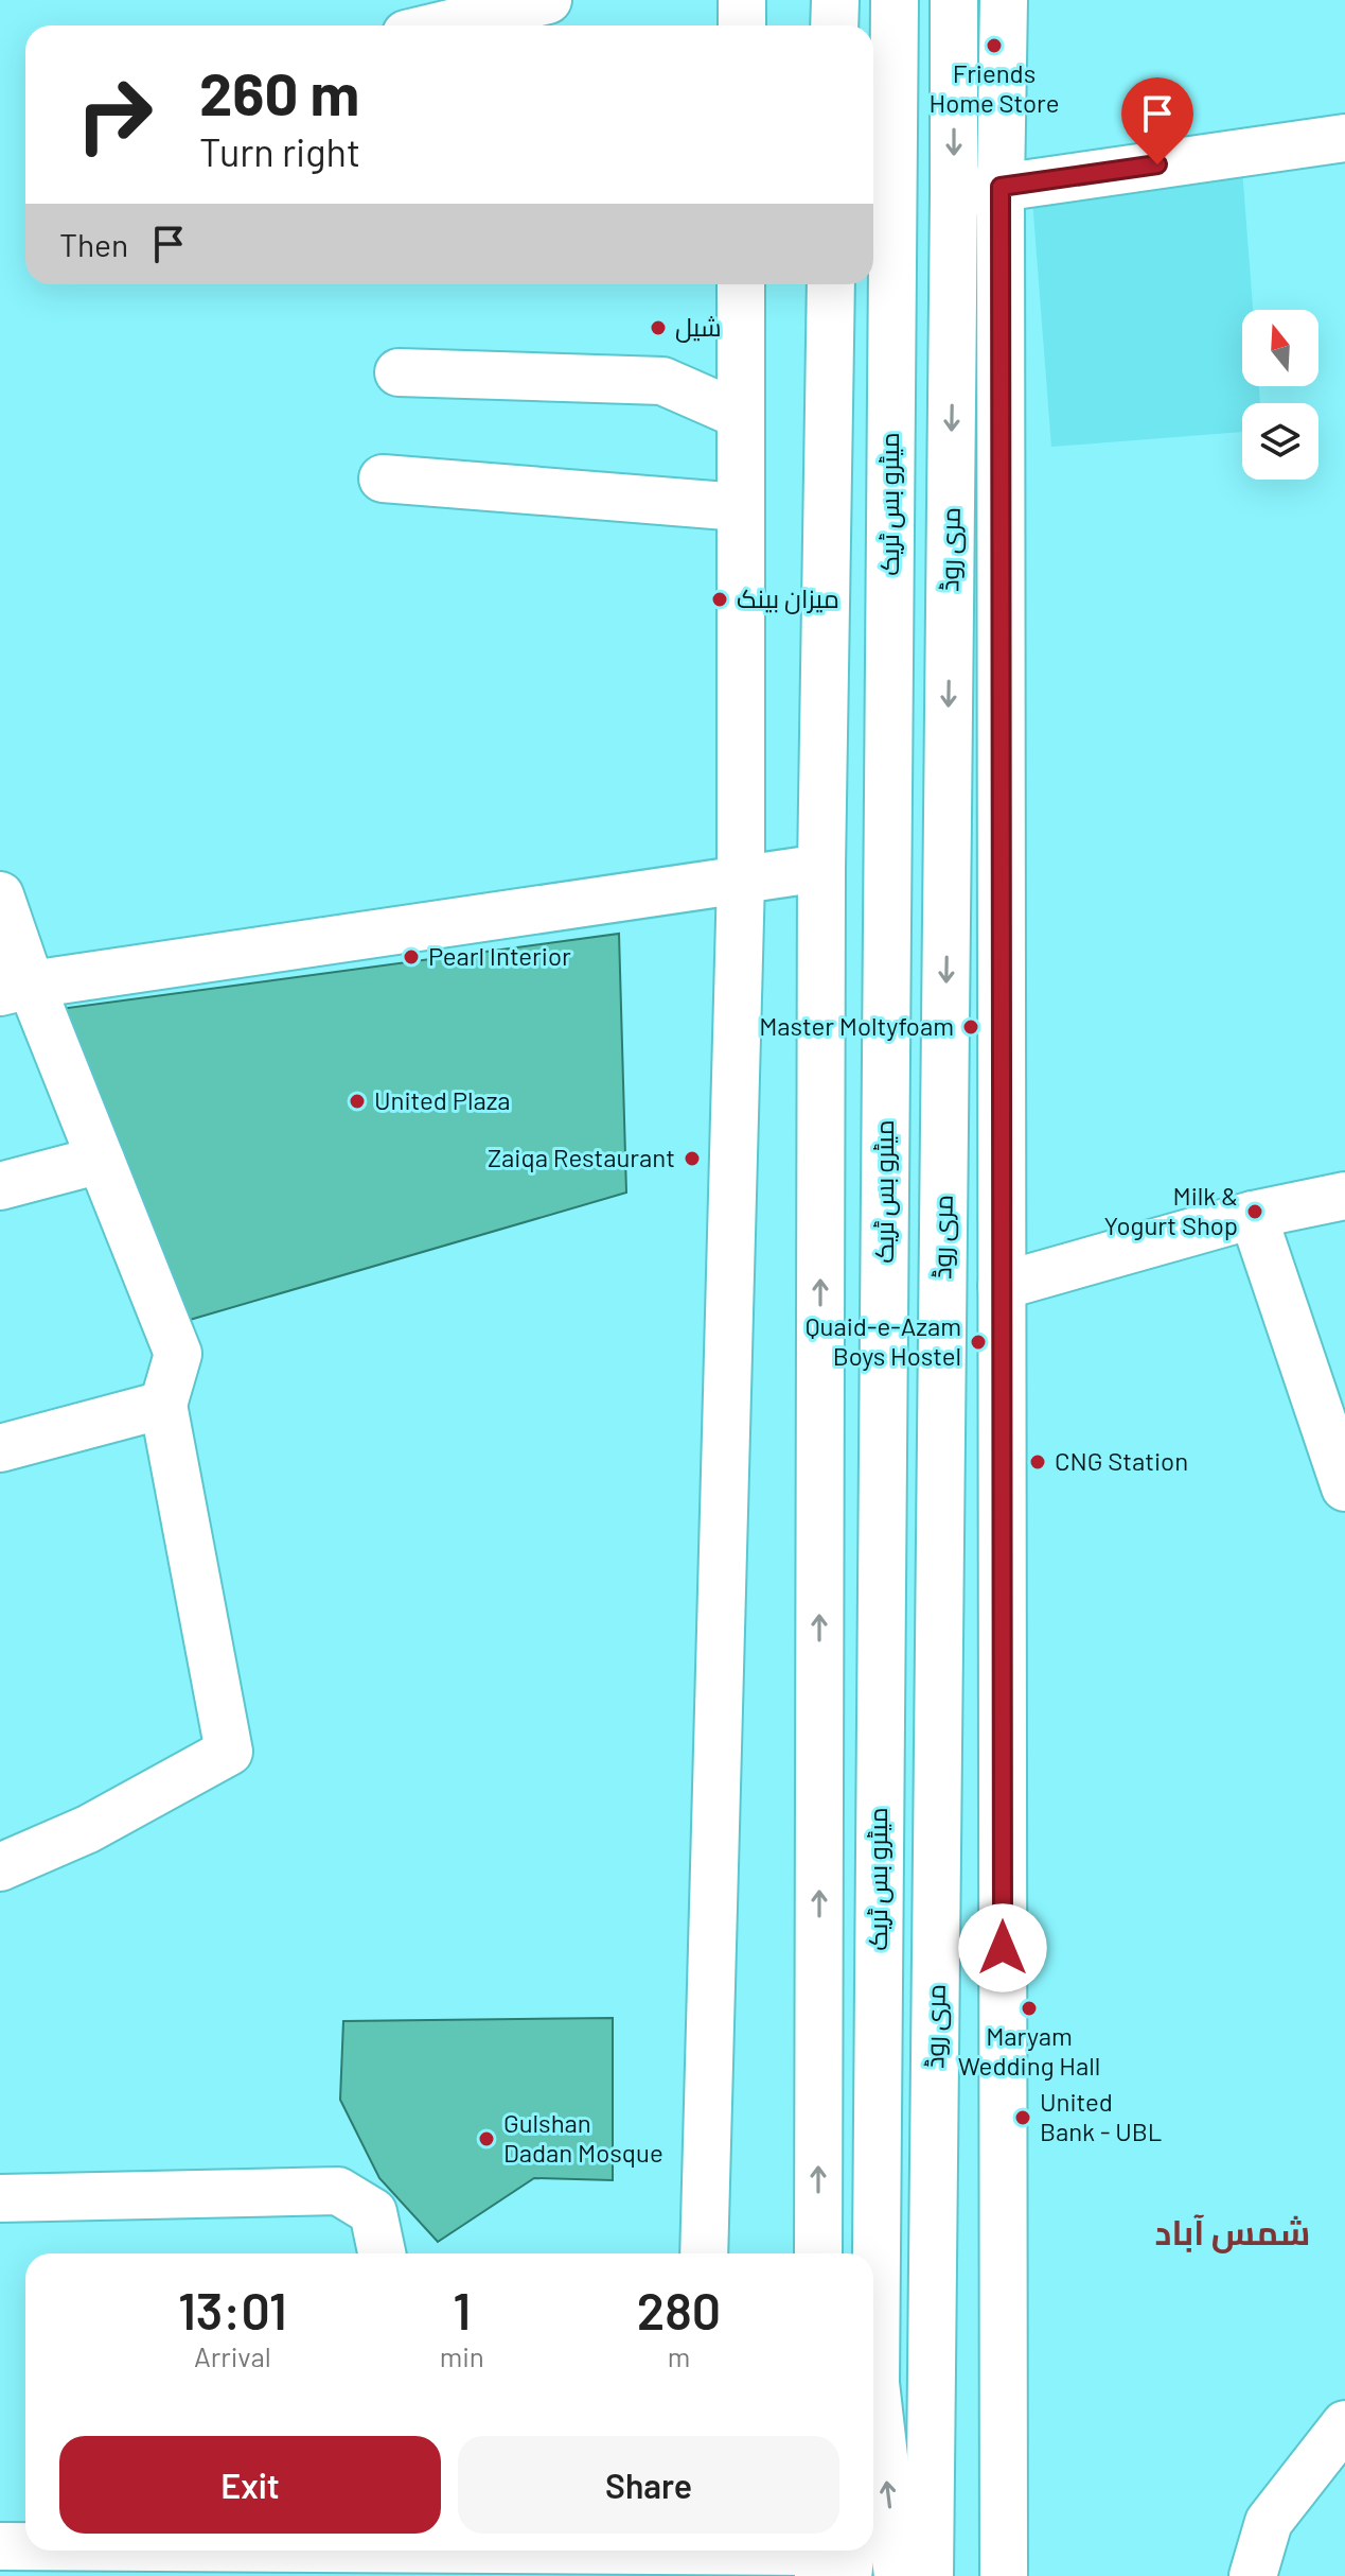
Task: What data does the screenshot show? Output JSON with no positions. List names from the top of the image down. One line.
{"streets":{"street":["میٹرو بس ٹریک","مری روڈ"]},"districts":["شمس آباد"],"places":["Friends Home Store","شیل","میزان بینک","Pearl Interior","Master Moltyfoam","United Plaza","Zaiqa Restaurant","Milk & Yogurt Shop","Quaid-e-Azam Boys Hostel","CNG Station","Maryam Wedding Hall","United Bank - UBL","Gulshan Dadan Mosque"],"north":"top","page":{"turn":["260 m","Turn right"],"then":"Then","eta":["13:01","Arrival","1","min","280","m"],"buttons":["Exit","Share"]}}
